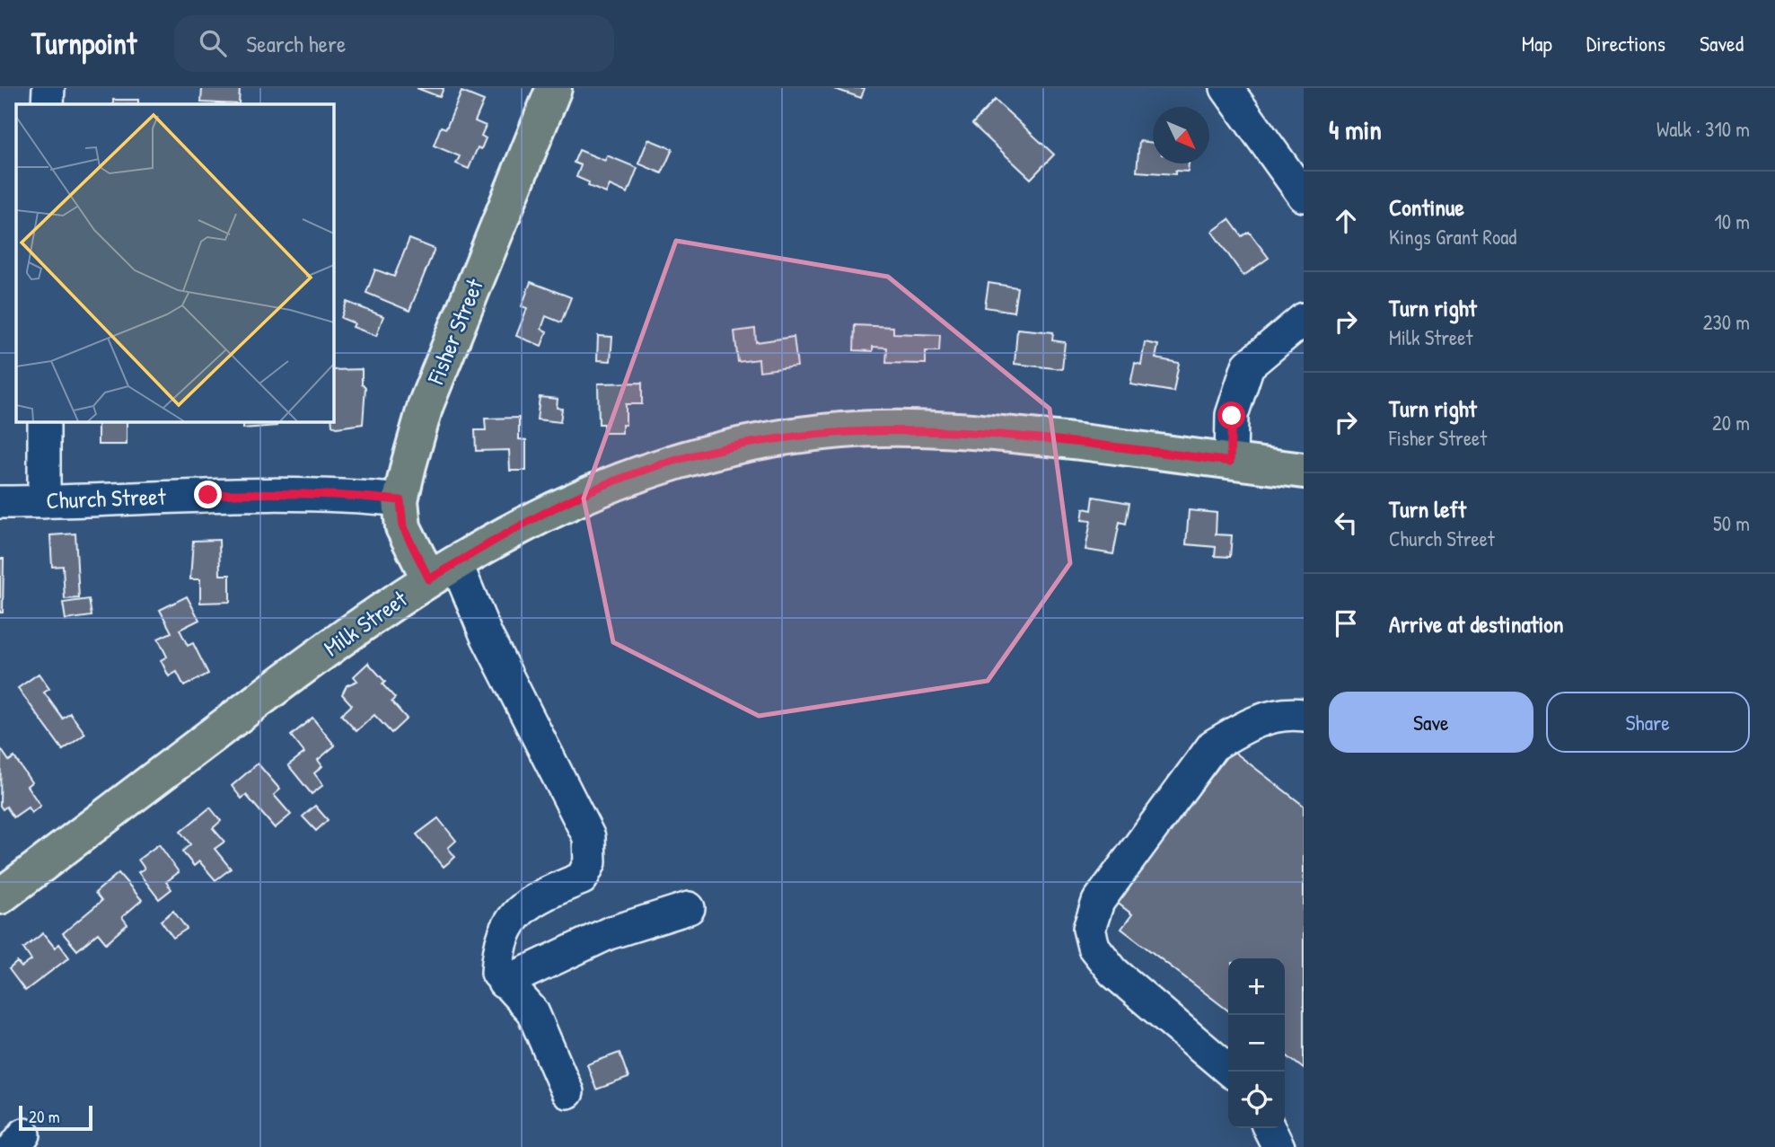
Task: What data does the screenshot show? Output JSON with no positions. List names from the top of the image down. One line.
{"streets":{"main road":["Fisher Street","Milk Street"],"street":["Church Street"]},"crossings":[["Fisher Street","Church Street"],["Fisher Street","Milk Street"]],"scale_bar":"20 m","north":"bottom right","page":{"header":"Turnpoint","search":"Search here","nav":["Map","Directions","Saved"],"heading":["4 min","Walk · 310 m"],"list":[["Continue","Kings Grant Road","10 m"],["Turn right","Milk Street","230 m"],["Turn right","Fisher Street","20 m"],["Turn left","Church Street","50 m"],"Arrive at destination"],"buttons":["Save","Share"],"map_buttons":["+","−"],"scale":"20 m"}}
